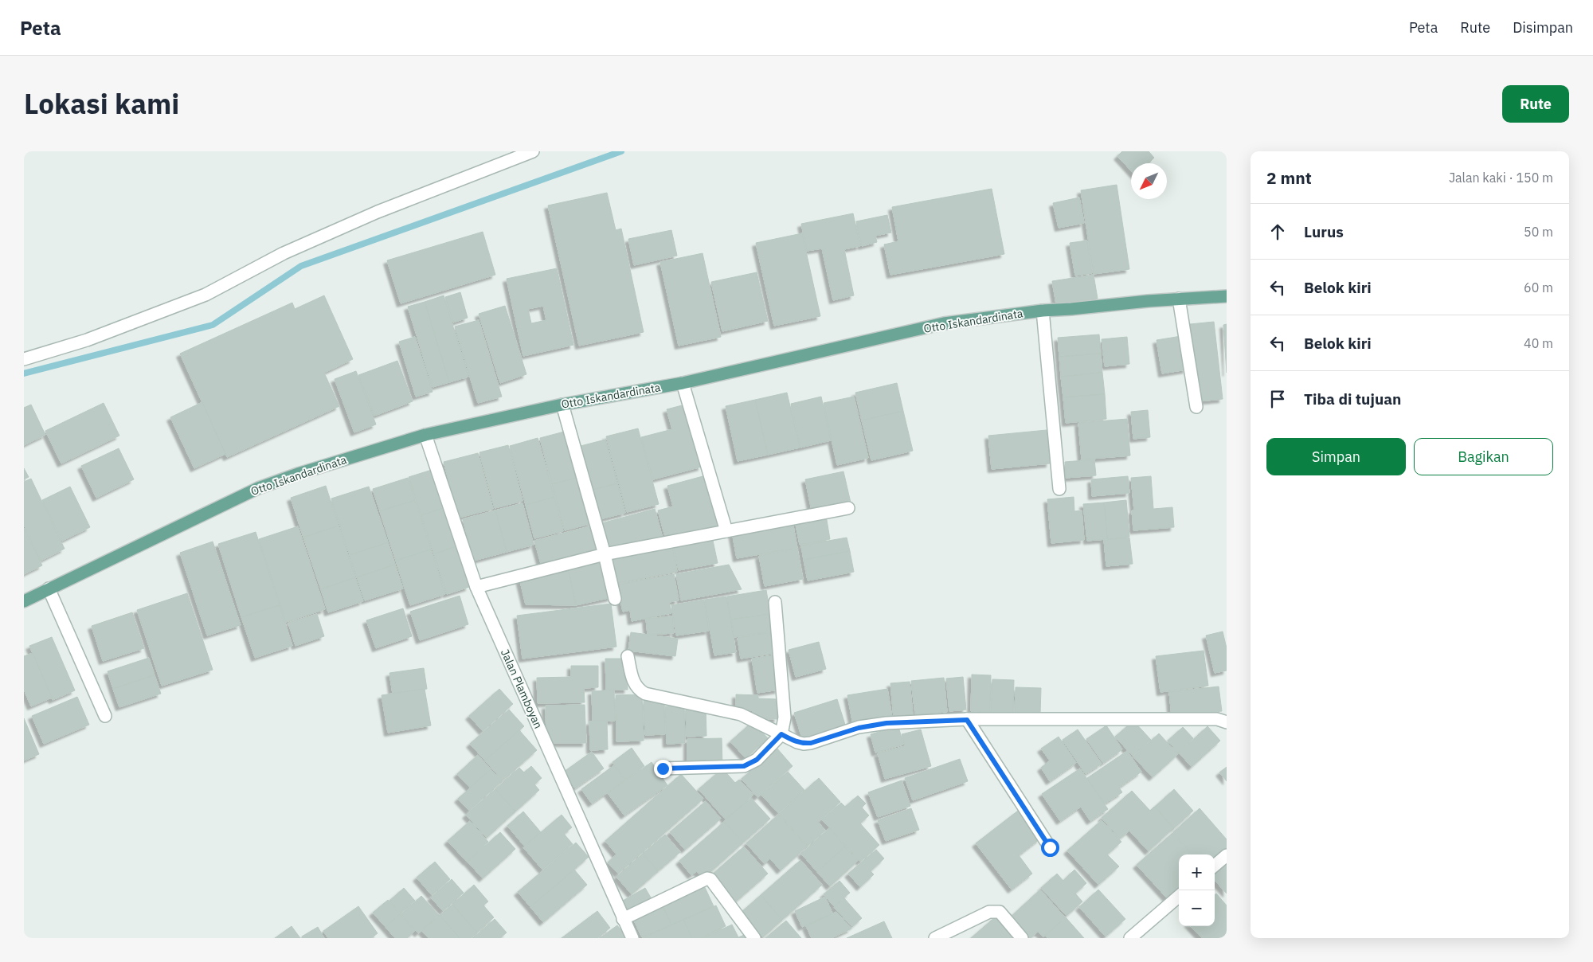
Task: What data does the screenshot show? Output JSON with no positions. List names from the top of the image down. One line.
{"streets":{"main road":["Otto Iskandardinata"],"street":["Jalan Plamboyan"]},"crossings":[["Otto Iskandardinata","Jalan Plamboyan"]],"north":"bottom left","page":{"header":"Peta","nav":["Peta","Rute","Disimpan"],"title":"Lokasi kami","buttons":["Rute",["Simpan","Bagikan"]],"heading":["2 mnt","Jalan kaki · 150 m"],"list":[["Lurus","50 m"],["Belok kiri","60 m"],["Belok kiri","40 m"],"Tiba di tujuan"],"map_buttons":["+","−"]}}
